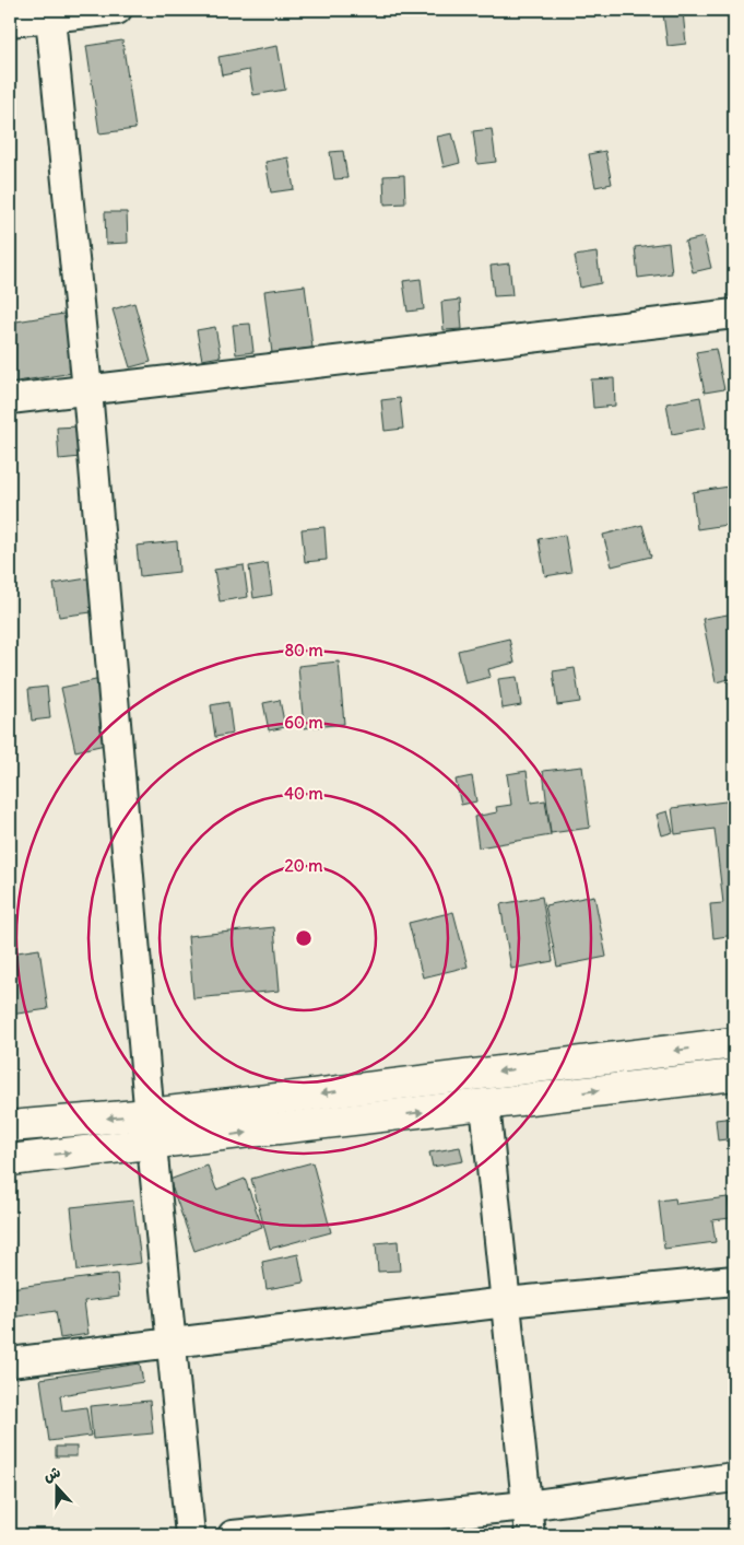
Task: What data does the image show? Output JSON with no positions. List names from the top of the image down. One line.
{"north":"top","rings":["80 m","60 m","40 m","20 m"]}
